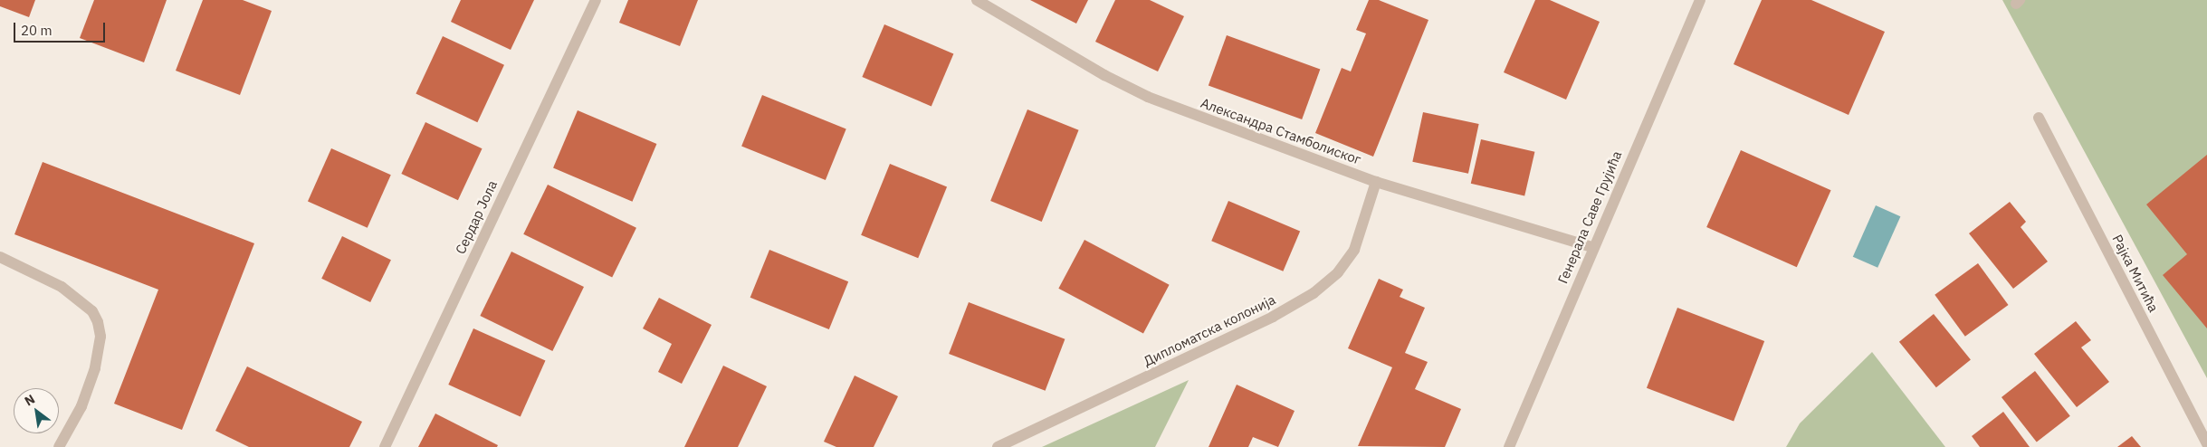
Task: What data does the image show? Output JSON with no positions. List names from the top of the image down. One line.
{"streets":{"street":["Александра Стамболиског","Сердар Јола","Генерала Саве Грујића","Рајка Митића","Дипломатска колонија"]},"crossings":[["Александра Стамболиског","Генерала Саве Грујића"],["Александра Стамболиског","Дипломатска колонија"]],"scale_bar":"20 m","north":"top left"}
